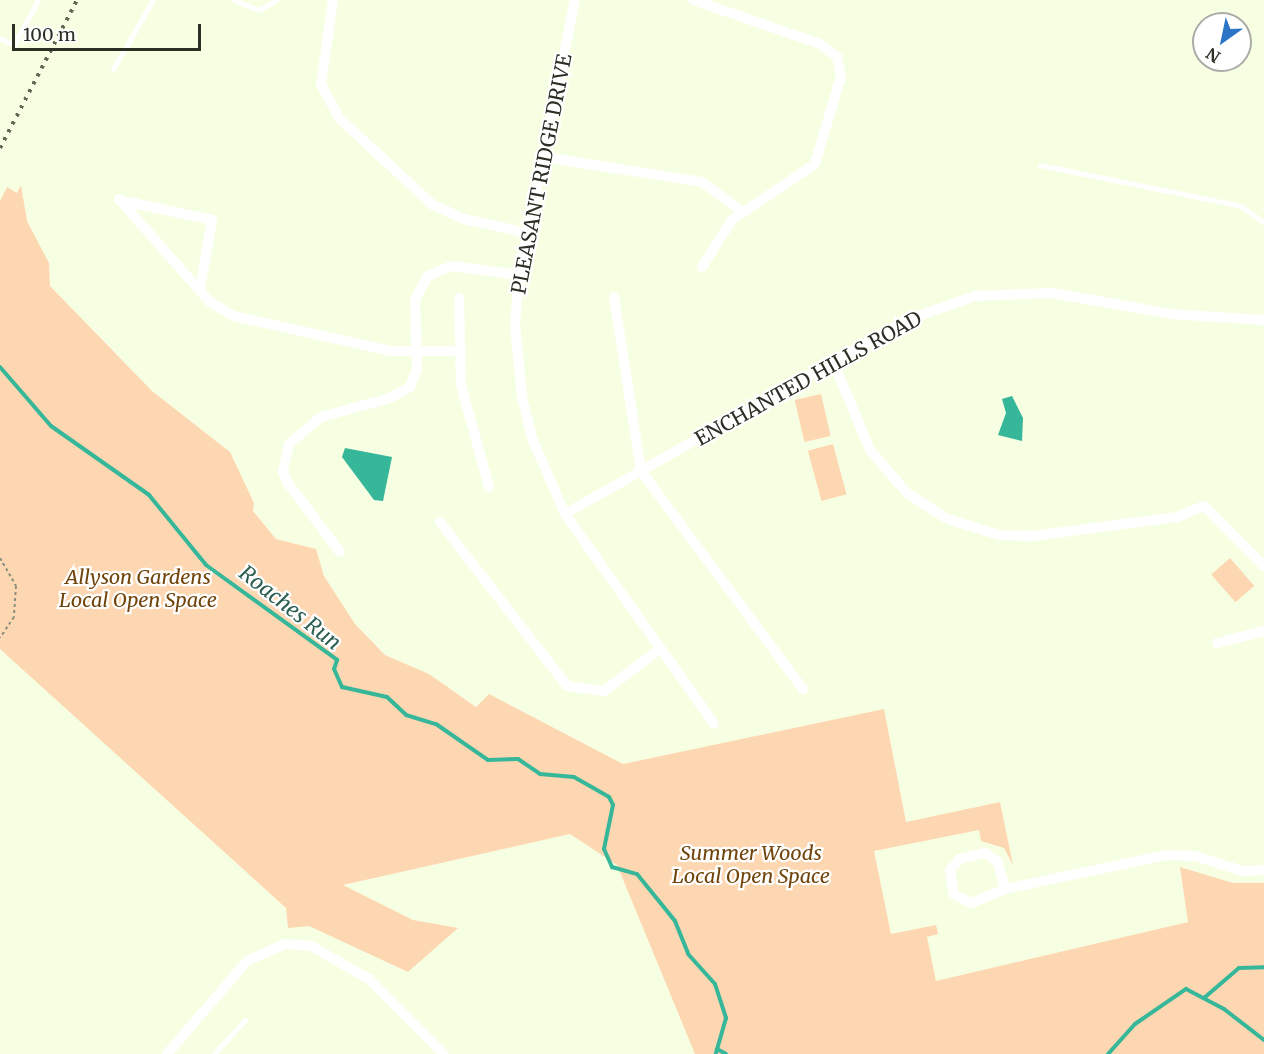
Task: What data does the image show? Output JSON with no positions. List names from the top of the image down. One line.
{"streets":{"street":["PLEASANT RIDGE DRIVE","ENCHANTED HILLS ROAD"]},"crossings":[["PLEASANT RIDGE DRIVE","ENCHANTED HILLS ROAD"]],"water":["Roaches Run"],"parks":["Allyson Gardens Local Open Space","Summer Woods Local Open Space"],"scale_bar":"100 m","north":"bottom left"}
